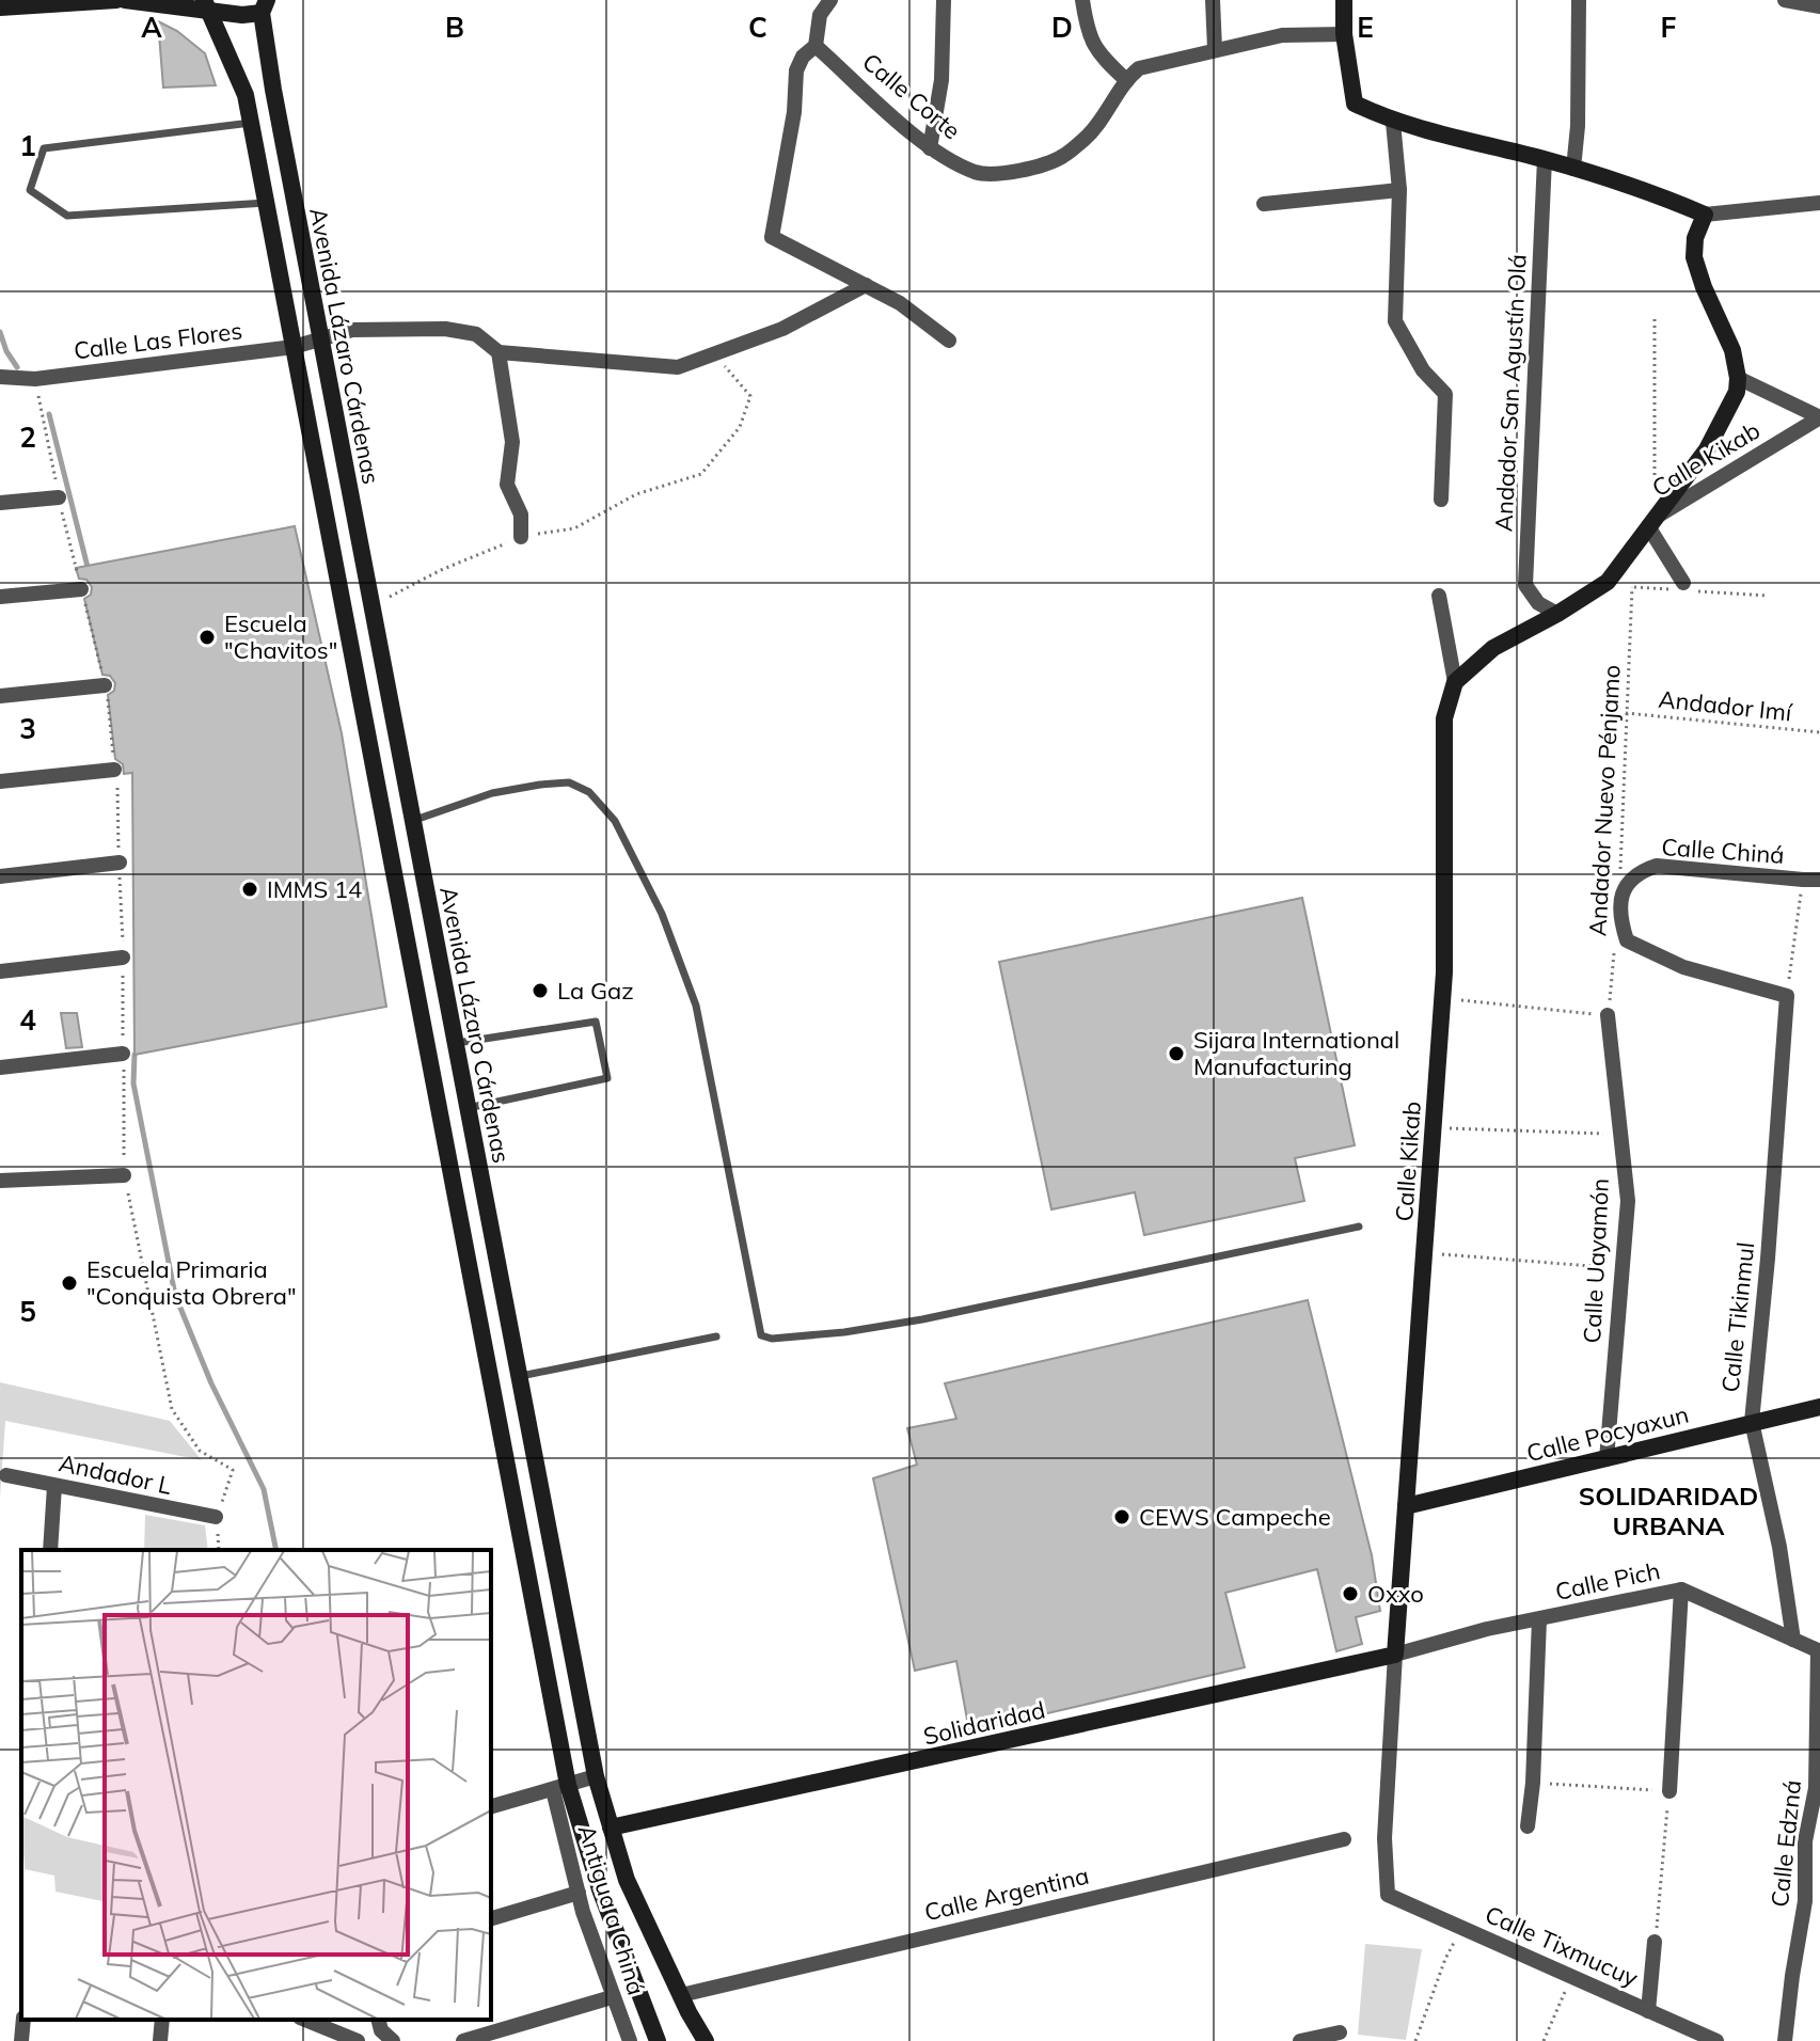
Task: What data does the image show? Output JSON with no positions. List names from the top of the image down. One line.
{"streets":{"main road":["Avenida Lázaro Cárdenas","Calle Kikab","Calle Pocyaxun","Solidaridad"],"street":["Calle Corte","Calle Las Flores","Andador San Agustín Olá","Calle Chiná","Calle Uayamón","Calle Tikinmul","Andador L","Calle Pich","Calle Edzná","Calle Argentina","Antigua a Chiná","Calle Tixmucuy"],"path":["Andador Imí","Andador Nuevo Pénjamo"]},"crossings":[["Calle Las Flores","Avenida Lázaro Cárdenas"],["Avenida Lázaro Cárdenas","Solidaridad"],["Avenida Lázaro Cárdenas","Calle Argentina"],["Andador San Agustín Olá","Calle Kikab"],["Calle Kikab","Calle Pocyaxun"],["Calle Kikab","Calle Pich"],["Calle Kikab","Solidaridad"],["Calle Kikab","Calle Tixmucuy"],["Andador Imí","Andador Nuevo Pénjamo"],["Andador Nuevo Pénjamo","Calle Chiná"],["Andador Nuevo Pénjamo","Calle Uayamón"],["Calle Uayamón","Calle Pocyaxun"],["Calle Tikinmul","Calle Pocyaxun"],["Calle Tikinmul","Calle Pich"],["Calle Pich","Solidaridad"],["Calle Pich","Calle Edzná"]],"districts":["SOLIDARIDAD URBANA"],"places":["Escuela \"Chavitos\"","IMMS 14","La Gaz","Sijara International Manufacturing","Escuela Primaria \"Conquista Obrera\"","CEWS Campeche","Oxxo"],"grid":{"columns":["A","B","C","D","E","F"],"rows":["1","2","3","4","5"]}}
